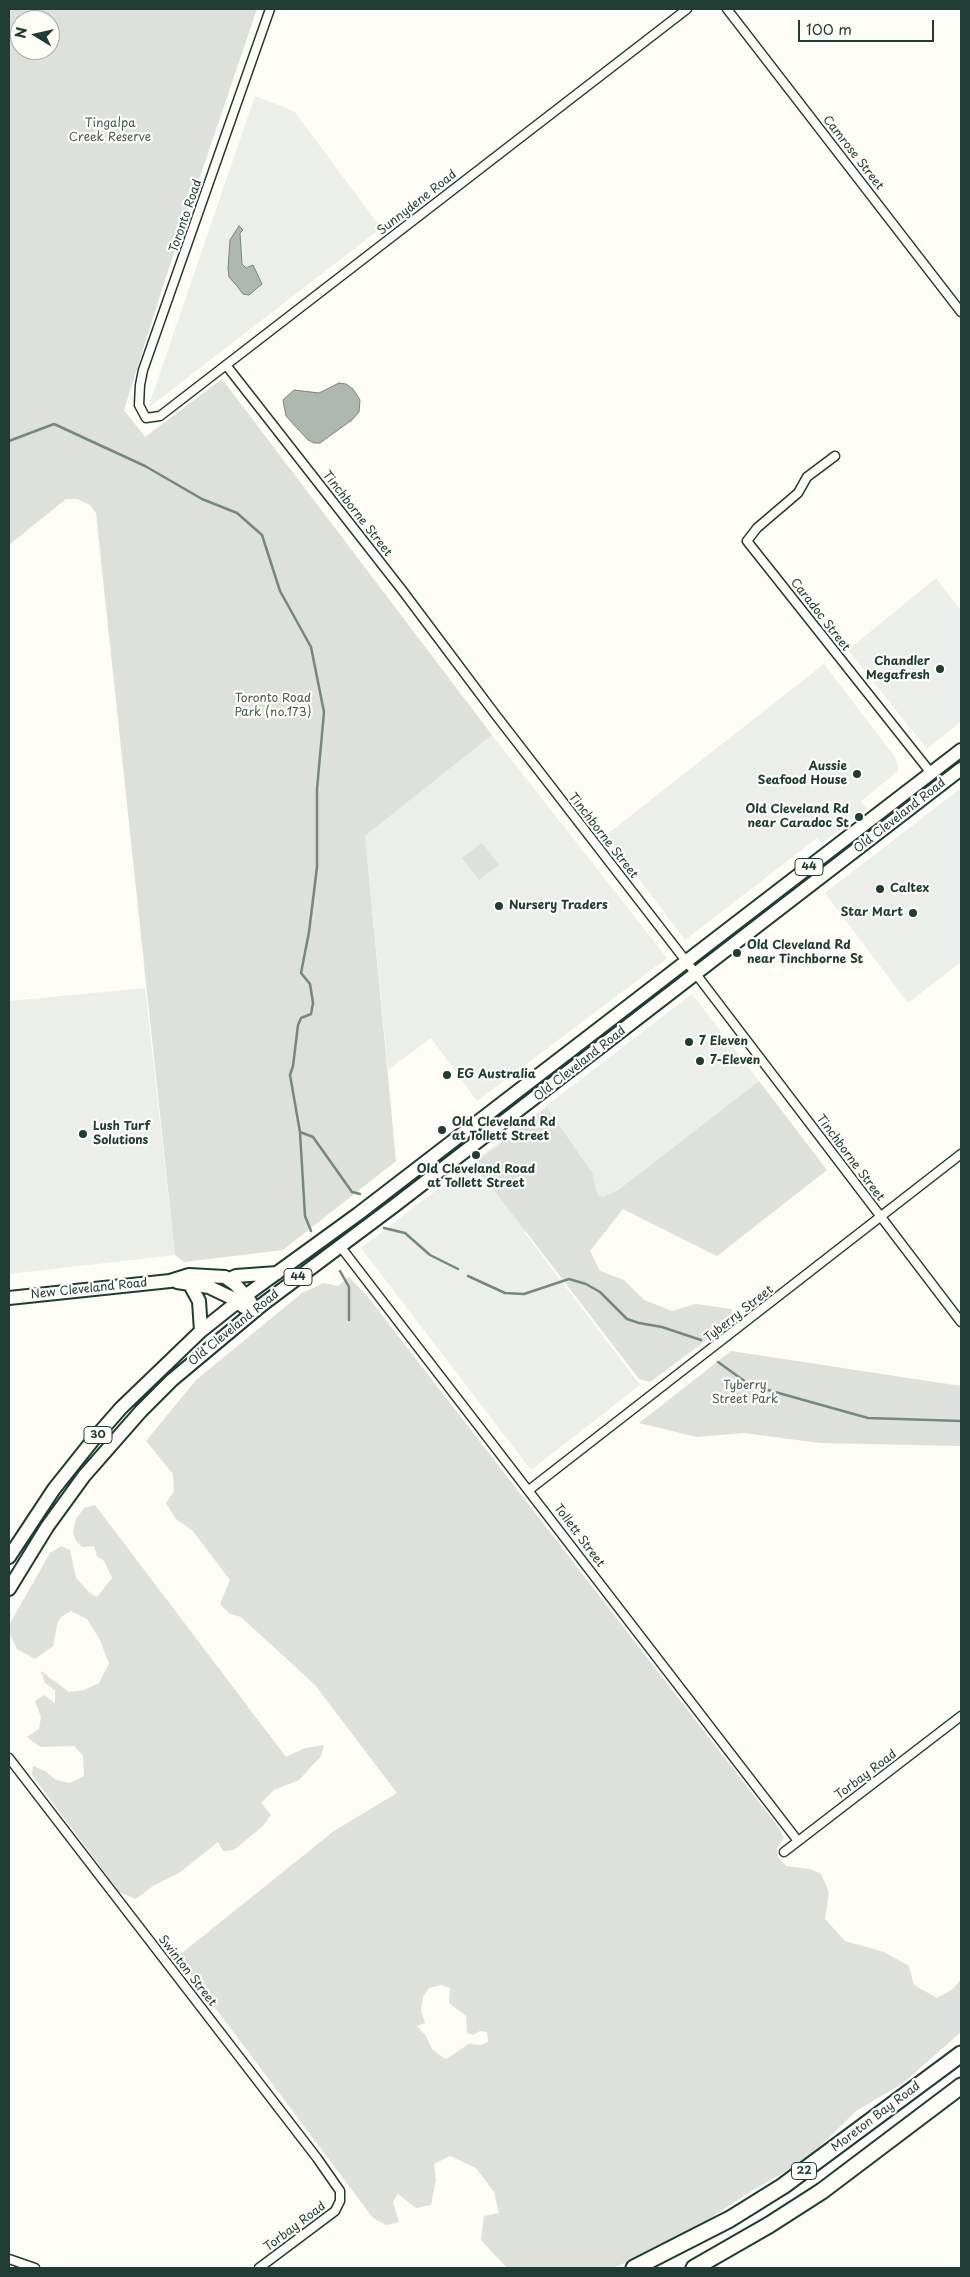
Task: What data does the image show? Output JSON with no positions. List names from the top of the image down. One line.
{"streets":{"highway":["Moreton Bay Road","22"],"main road":["Old Cleveland Road","44","New Cleveland Road","30"],"street":["Camrose Street","Sunnydene Road","Toronto Road","Tinchborne Street","Caradoc Street","Tyberry Street","Tollett Street","Torbay Road","Swinton Street"]},"crossings":[["Sunnydene Road","Toronto Road"],["Sunnydene Road","Tinchborne Street"],["Tinchborne Street","Old Cleveland Road"],["Tinchborne Street","Tyberry Street"],["Caradoc Street","Old Cleveland Road"],["Old Cleveland Road","44"],["Old Cleveland Road","New Cleveland Road"],["Old Cleveland Road","Tollett Street"],["44","New Cleveland Road"],["Tyberry Street","Tollett Street"],["Tollett Street","Torbay Road"],["Torbay Road","Swinton Street"]],"parks":["Tingalpa Creek Reserve","Toronto Road Park (no.173)","Tyberry Street Park"],"places":["Chandler Megafresh","Aussie Seafood House","Old Cleveland Rd near Caradoc St","Caltex","Nursery Traders","Star Mart","Old Cleveland Rd near Tinchborne St","7 Eleven","7-Eleven","EG Australia","Old Cleveland Rd at Tollett Street","Lush Turf Solutions","Old Cleveland Road at Tollett Street"],"scale_bar":"100 m","north":"left"}
